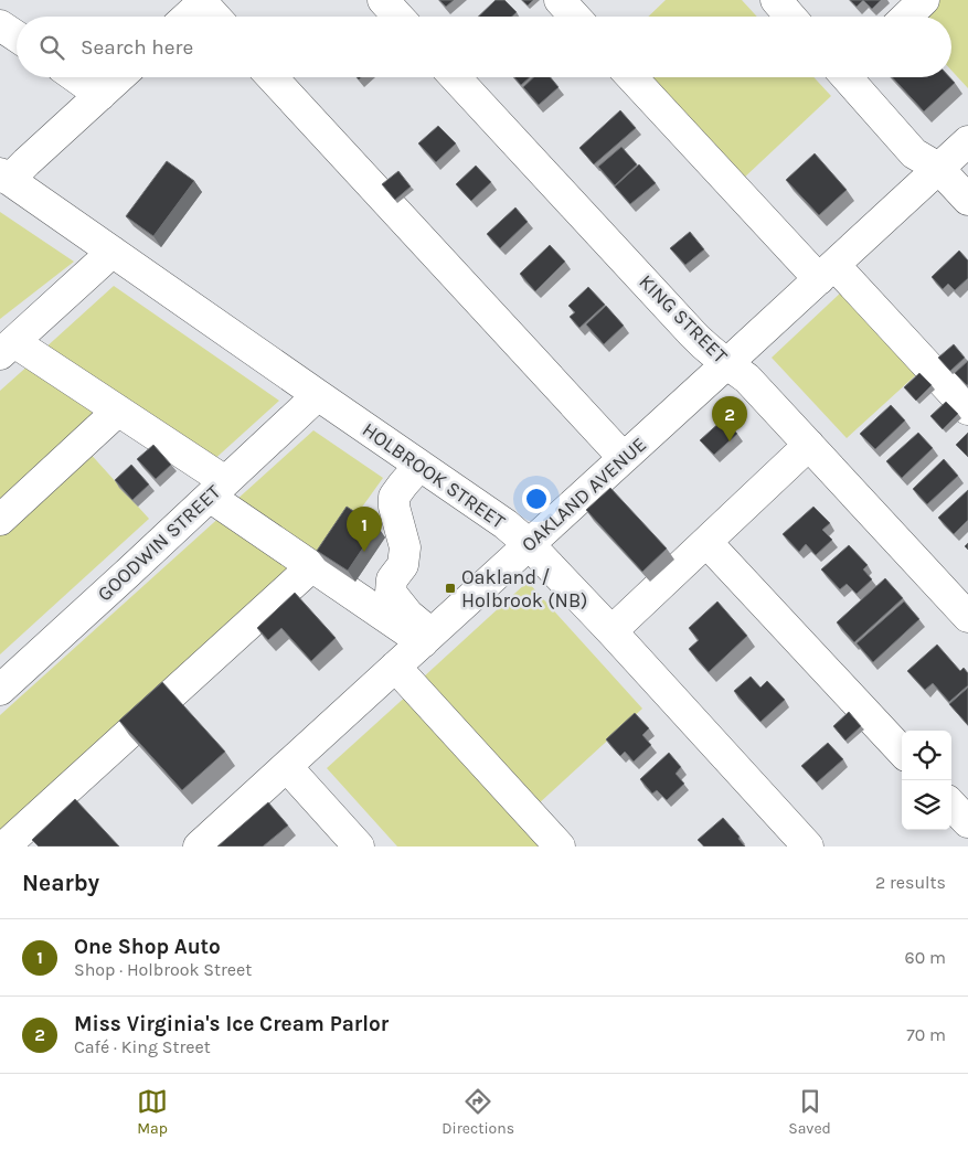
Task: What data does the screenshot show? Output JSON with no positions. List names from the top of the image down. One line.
{"streets":{"street":["KING STREET","HOLBROOK STREET","OAKLAND AVENUE","GOODWIN STREET"]},"crossings":[["KING STREET","OAKLAND AVENUE"],["HOLBROOK STREET","OAKLAND AVENUE"],["HOLBROOK STREET","GOODWIN STREET"]],"places":{"transit":["Oakland / Holbrook (NB)"]},"page":{"search":"Search here","pins":["2","1"],"heading":["Nearby","2 results"],"list":[{"mark":"1","name":"One Shop Auto","note":"Shop · Holbrook Street","value":"60 m"},{"mark":"2","name":"Miss Virginia's Ice Cream Parlor","note":"Café · King Street","value":"70 m"}],"nav":["Map","Directions","Saved"]}}
